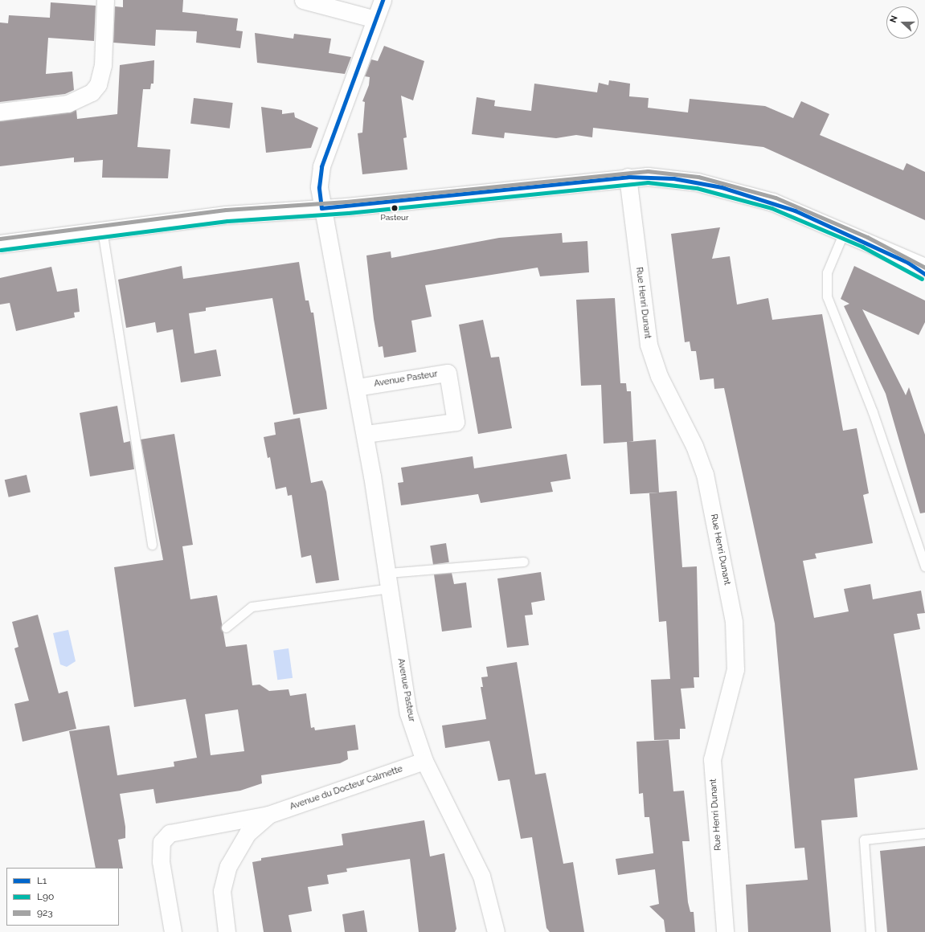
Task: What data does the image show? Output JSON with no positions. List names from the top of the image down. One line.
{"streets":{"street":["Rue Henri Dunant","Avenue Pasteur","Avenue du Docteur Calmette"]},"crossings":[["Avenue Pasteur","Avenue du Docteur Calmette"]],"places":["Pasteur"],"lines":["transit line L1","transit line 923","transit line L90"],"legend":["L1","L90","923"],"north":"left"}
